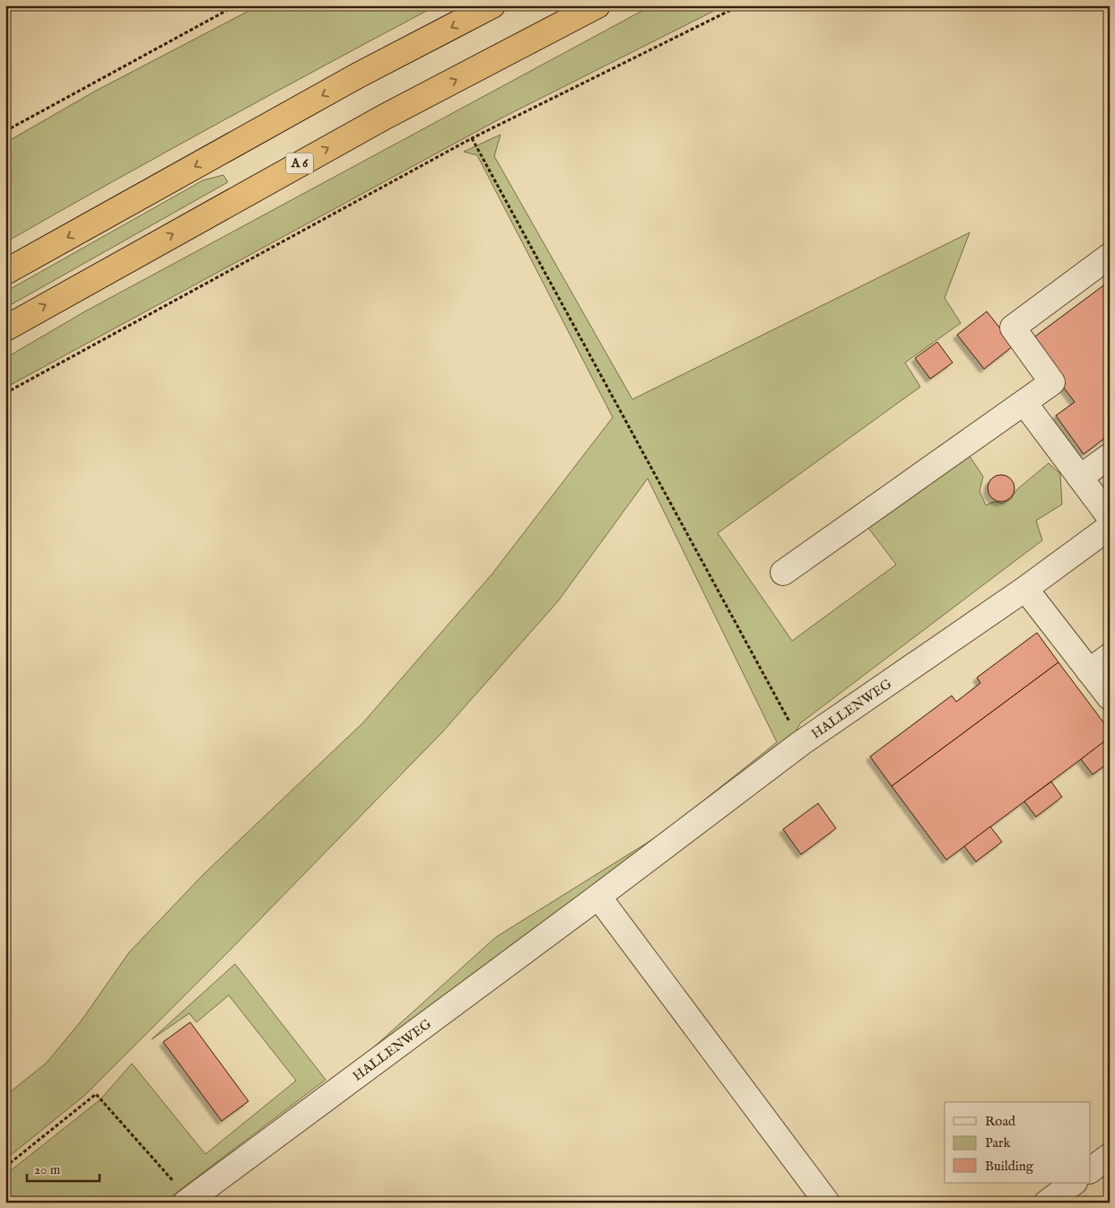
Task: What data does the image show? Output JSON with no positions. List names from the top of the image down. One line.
{"streets":{"highway":["A 6"],"street":["HALLENWEG"]},"legend":["Road","Park","Building"],"scale_bar":"20 m"}
